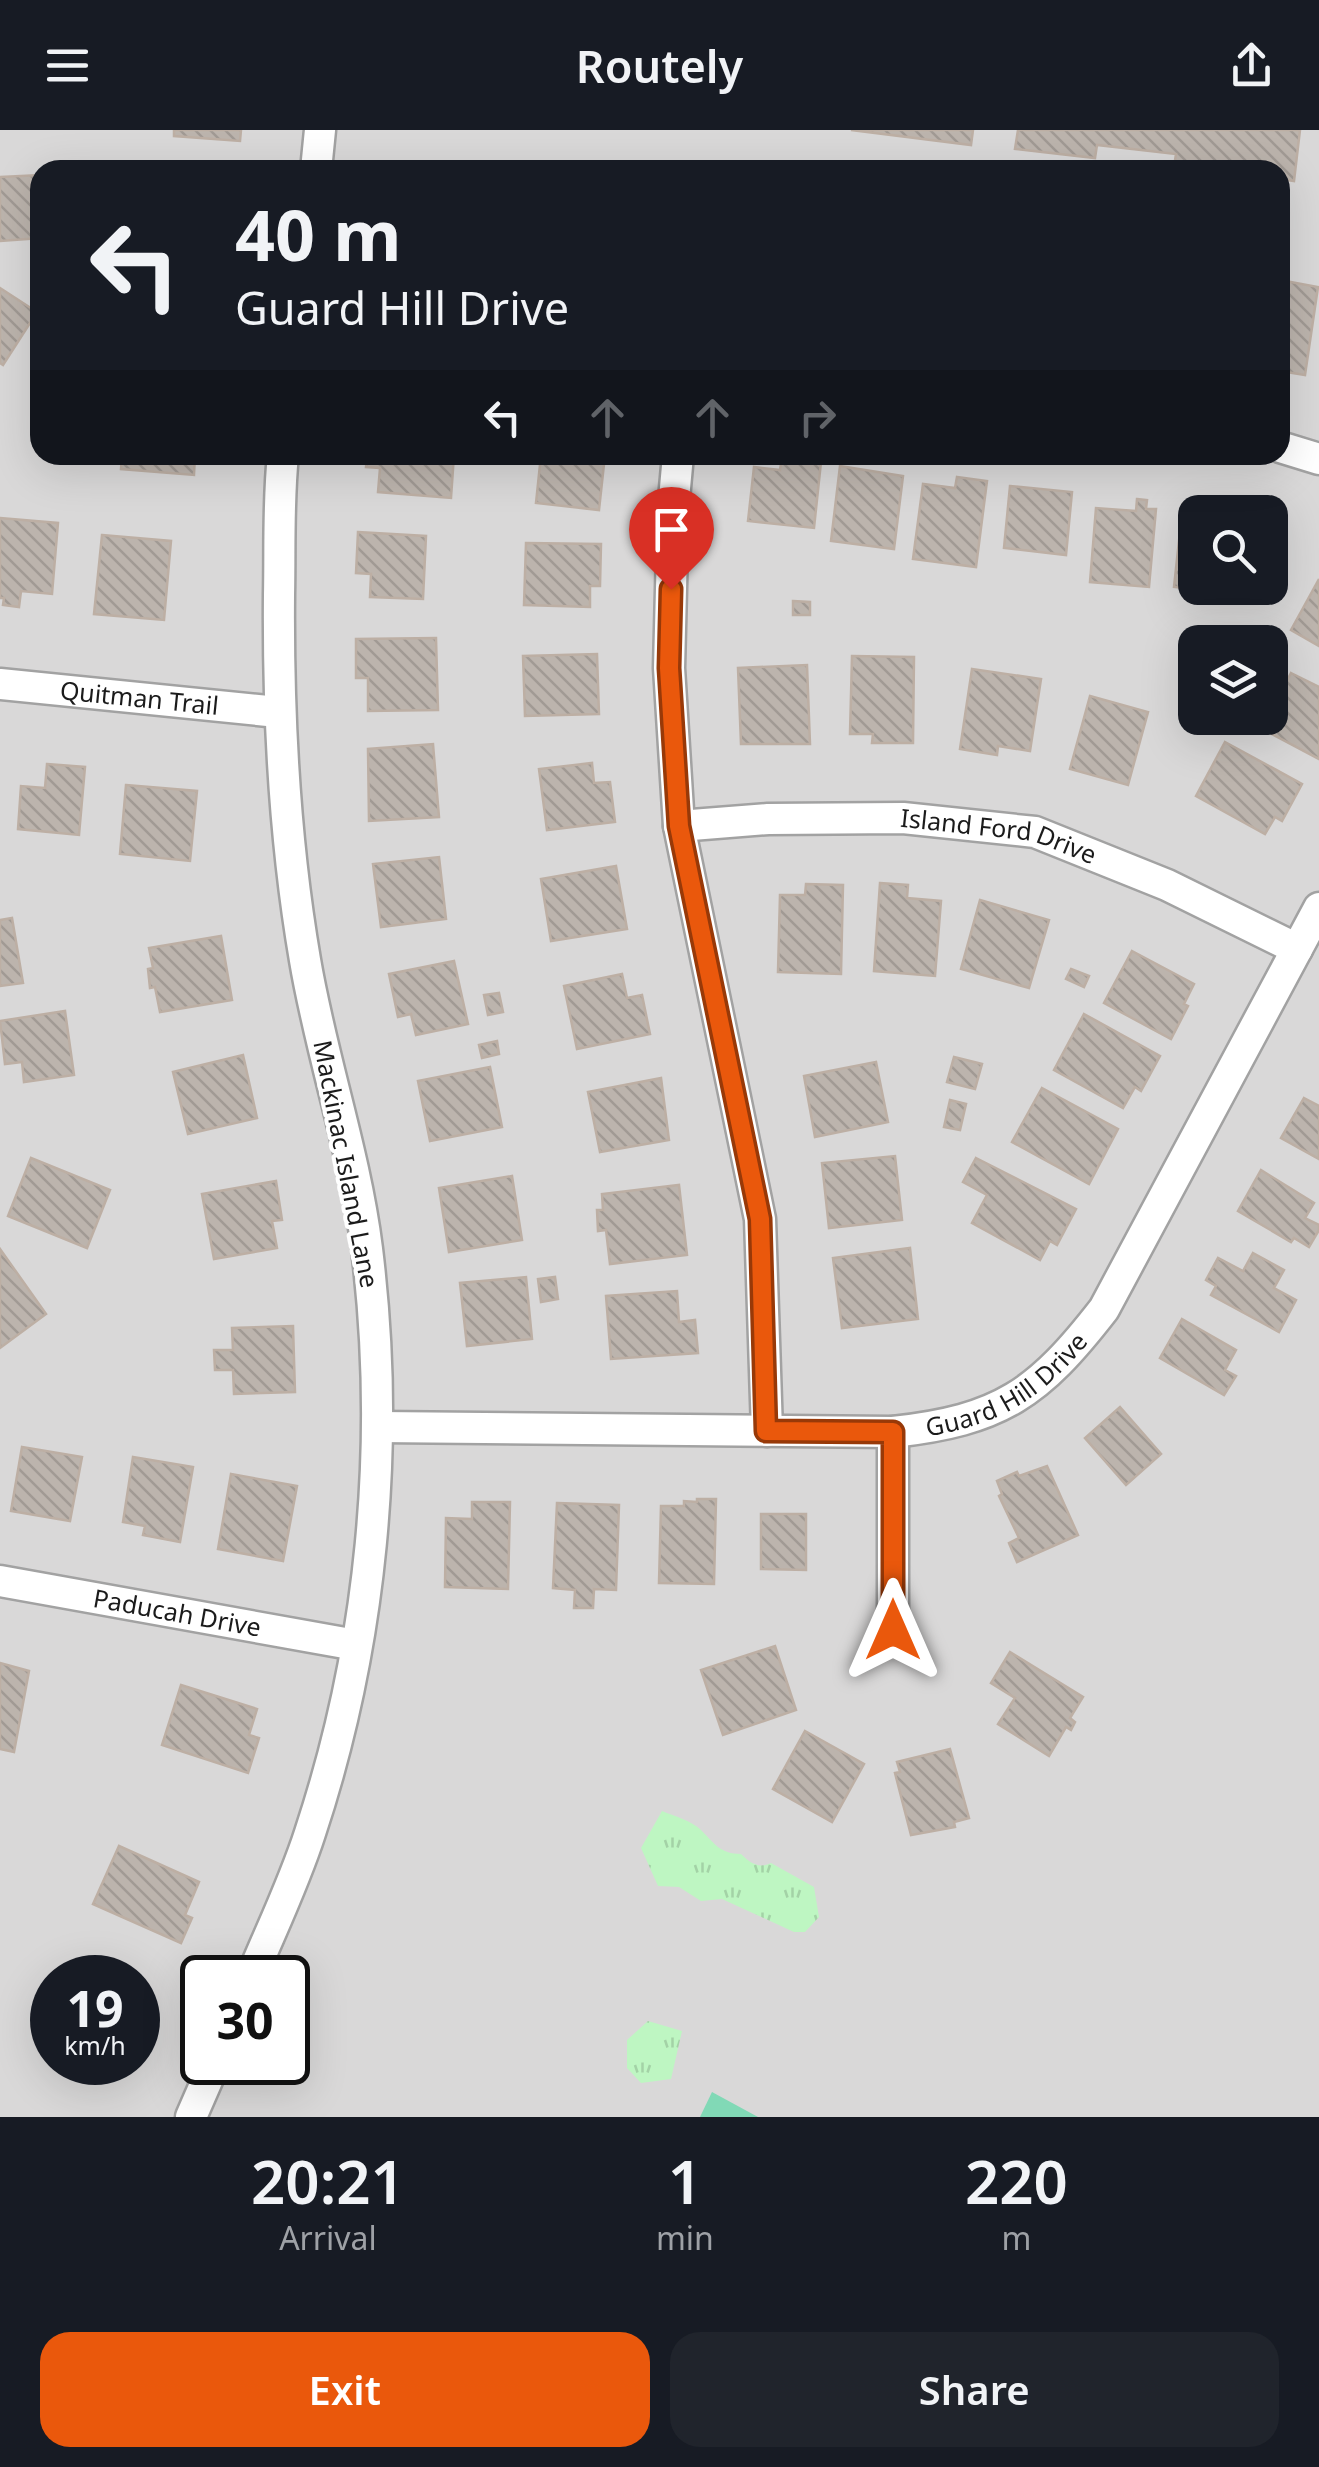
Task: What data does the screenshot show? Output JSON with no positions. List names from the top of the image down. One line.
{"streets":{"street":["Quitman Trail","Island Ford Drive","Mackinac Island Lane","Guard Hill Drive","Paducah Drive"]},"crossings":[["Quitman Trail","Mackinac Island Lane"],["Island Ford Drive","Guard Hill Drive"],["Mackinac Island Lane","Guard Hill Drive"],["Mackinac Island Lane","Paducah Drive"]],"page":{"header":"Routely","turn":["40 m","Guard Hill Drive"],"speed":"19 km/h","limit":"30","eta":["20:21","Arrival","1","min","220","m"],"buttons":["Exit","Share"]}}
